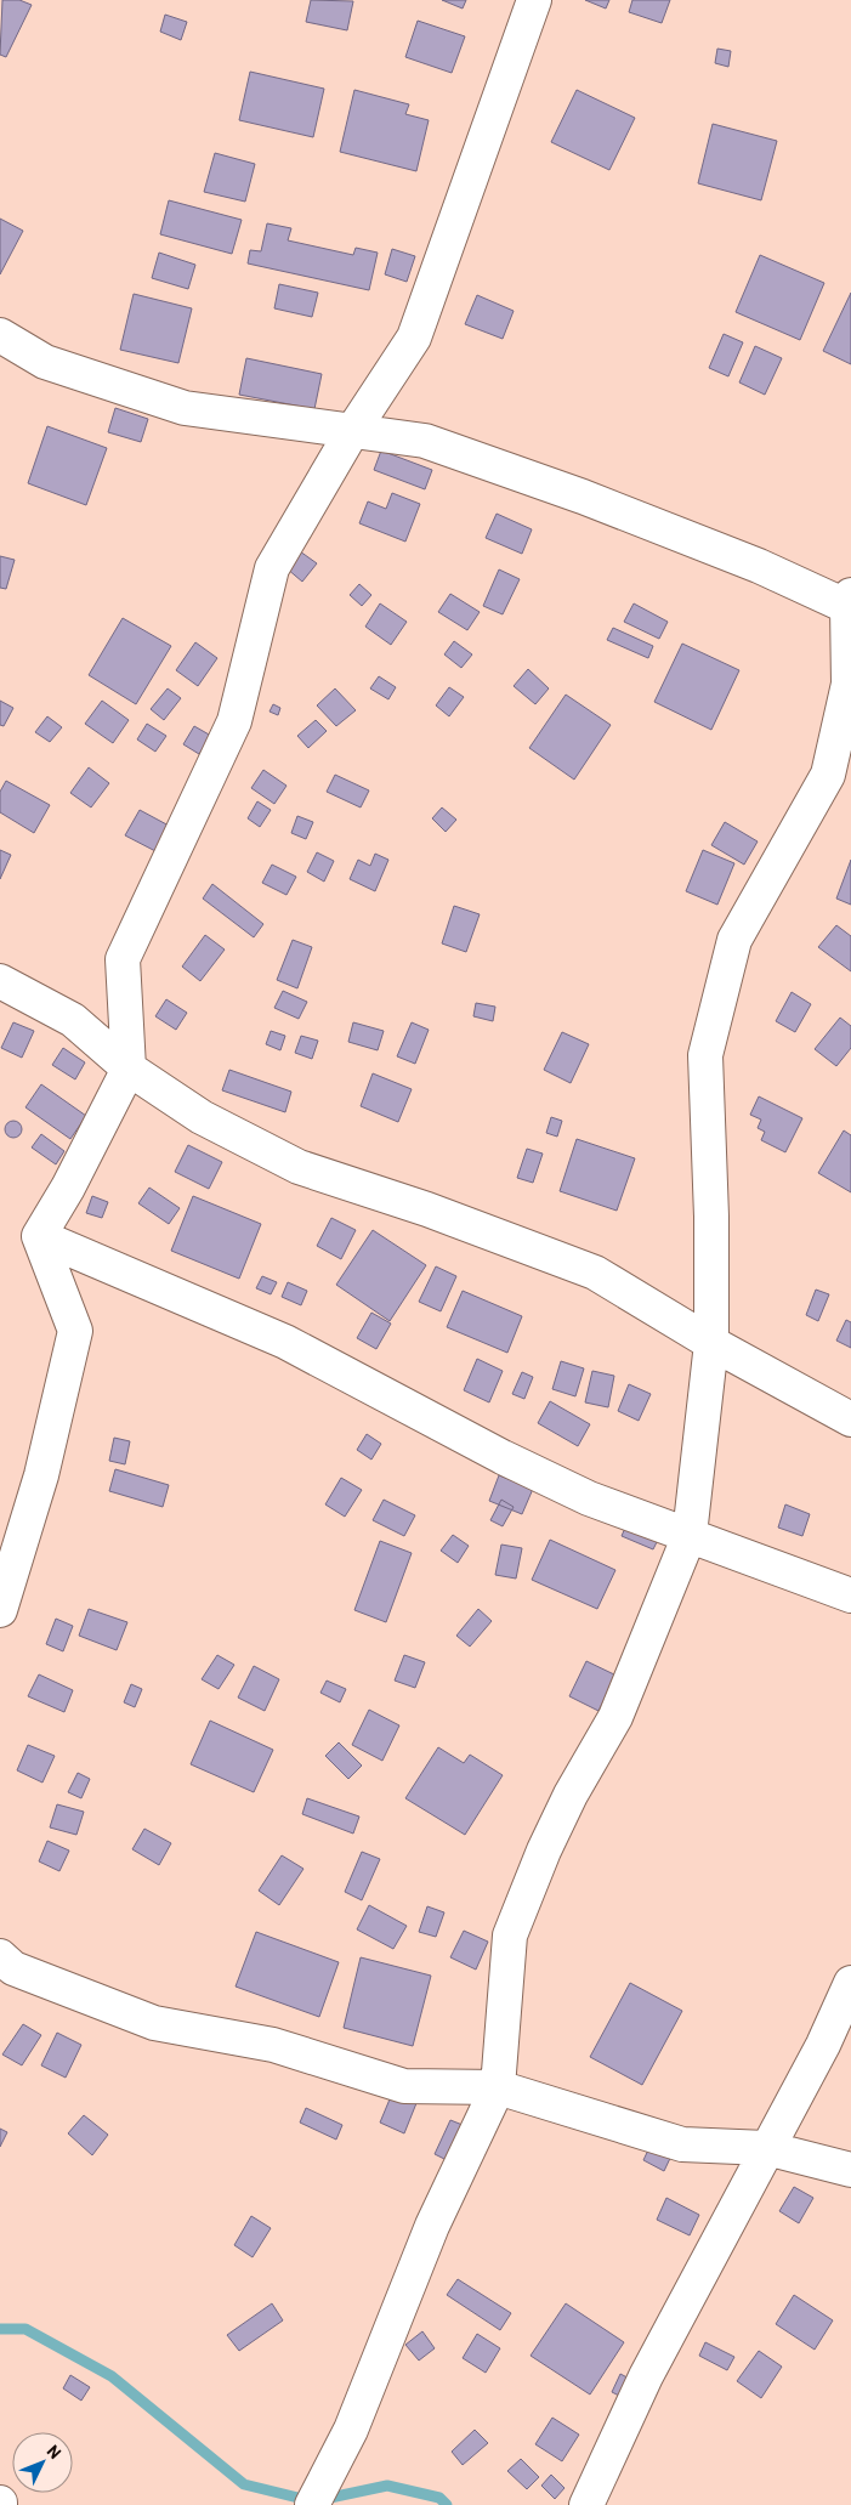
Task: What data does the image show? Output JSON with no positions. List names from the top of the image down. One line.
{"north":"top right"}
